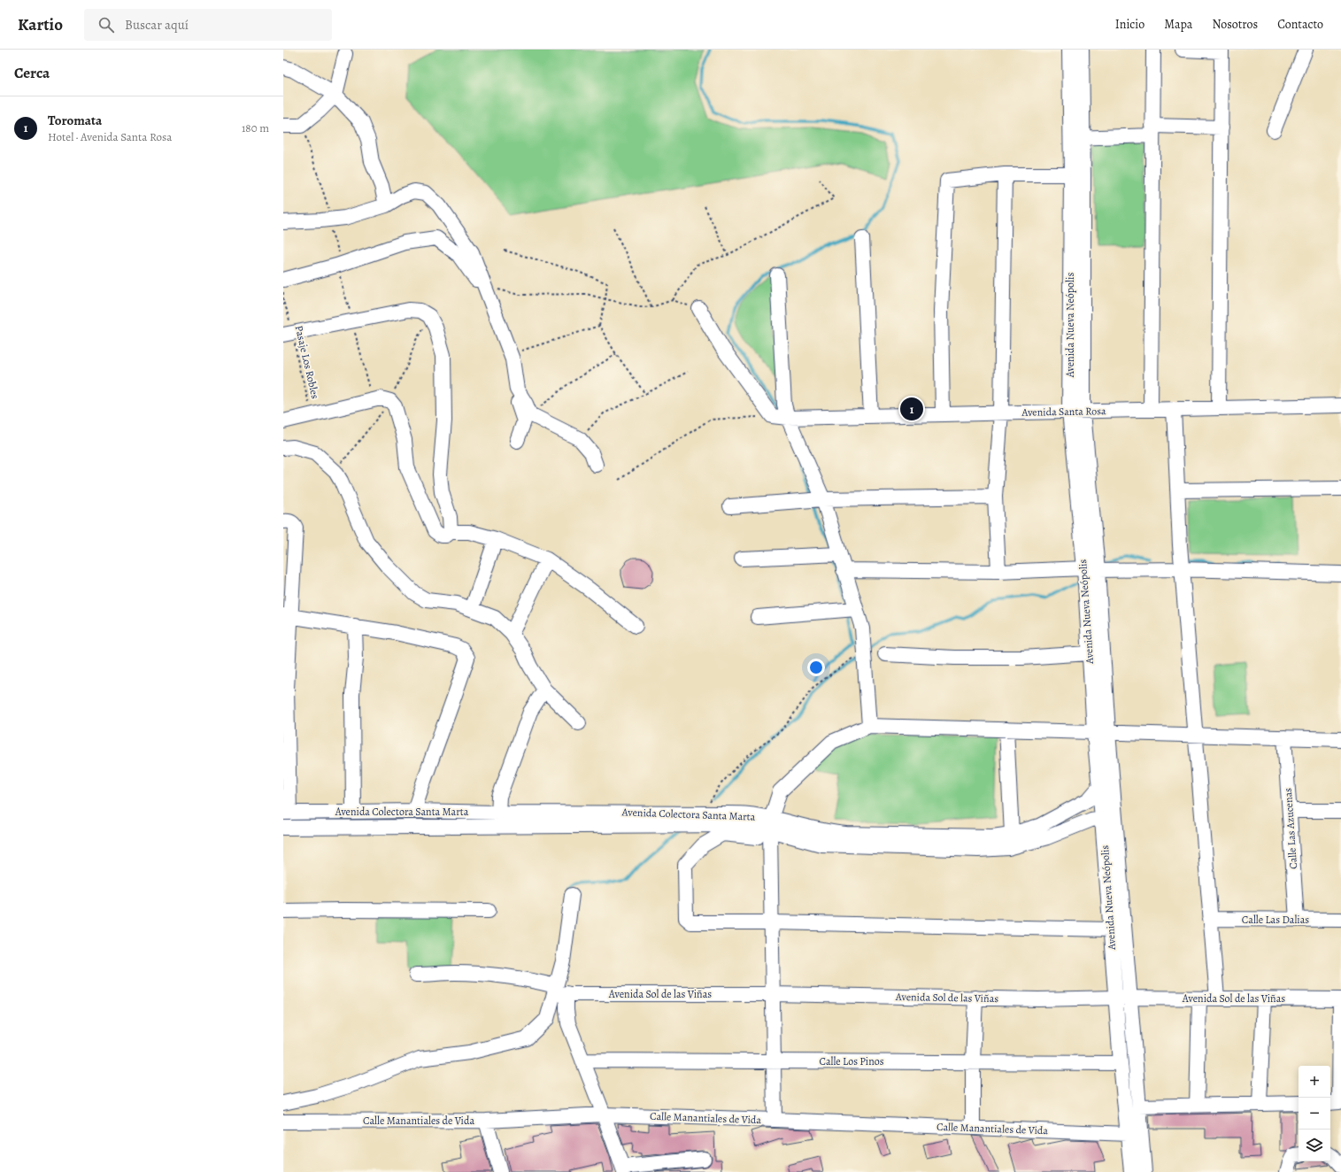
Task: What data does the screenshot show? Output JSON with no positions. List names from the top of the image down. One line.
{"streets":{"street":["Avenida Nueva Neópolis","Avenida Santa Rosa","Avenida Colectora Santa Marta","Calle Las Azucenas","Calle Las Dalias","Avenida Sol de las Viñas","Calle Los Pinos","Calle Manantiales de Vida"],"path":["Pasaje Los Robles"]},"crossings":[["Avenida Nueva Neópolis","Avenida Santa Rosa"],["Avenida Nueva Neópolis","Avenida Colectora Santa Marta"],["Avenida Nueva Neópolis","Avenida Sol de las Viñas"],["Avenida Nueva Neópolis","Calle Los Pinos"],["Avenida Nueva Neópolis","Calle Manantiales de Vida"],["Calle Las Azucenas","Calle Las Dalias"]],"page":{"header":"Kartio","search":"Buscar aquí","nav":["Inicio","Mapa","Nosotros","Contacto"],"heading":"Cerca","list":[{"mark":"1","name":"Toromata","note":"Hotel · Avenida Santa Rosa","value":"180 m"}],"pins":"1","map_buttons":["+","−"]}}
